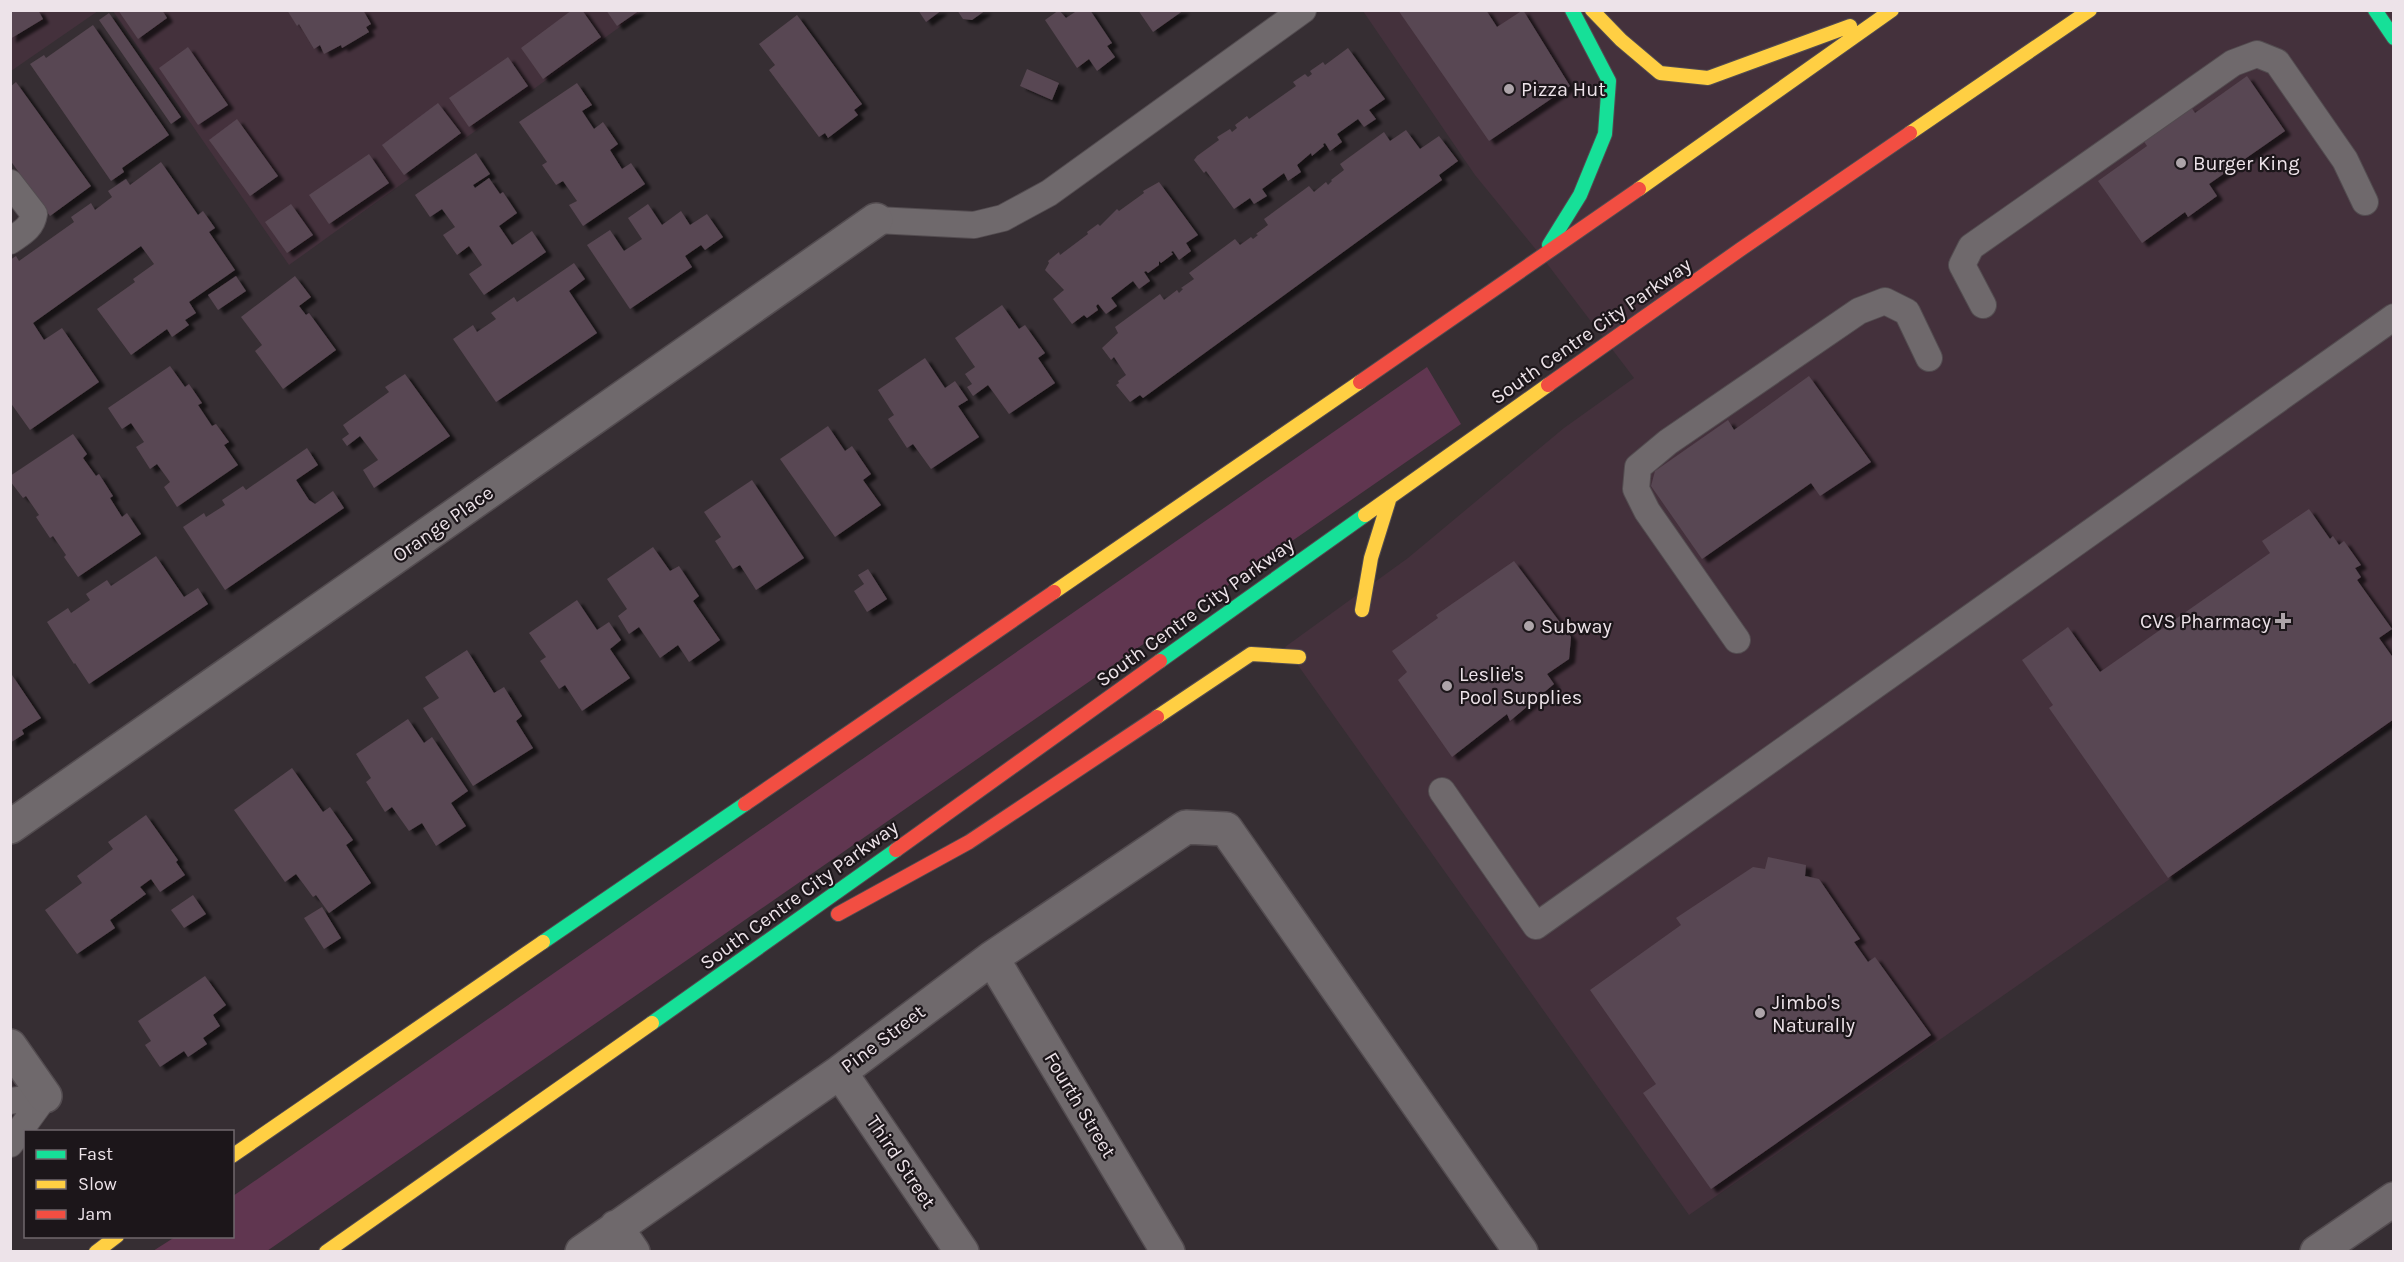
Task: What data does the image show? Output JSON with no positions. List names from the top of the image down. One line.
{"streets":{"main road":["South Centre City Parkway"],"street":["Orange Place","Pine Street","Fourth Street","Third Street"]},"crossings":[["Pine Street","Fourth Street"],["Pine Street","Third Street"]],"places":{"other":["Pizza Hut","Burger King","Subway","Leslie's Pool Supplies","Jimbo's Naturally"],"health":["CVS Pharmacy"]},"legend":["Fast","Slow","Jam"]}
